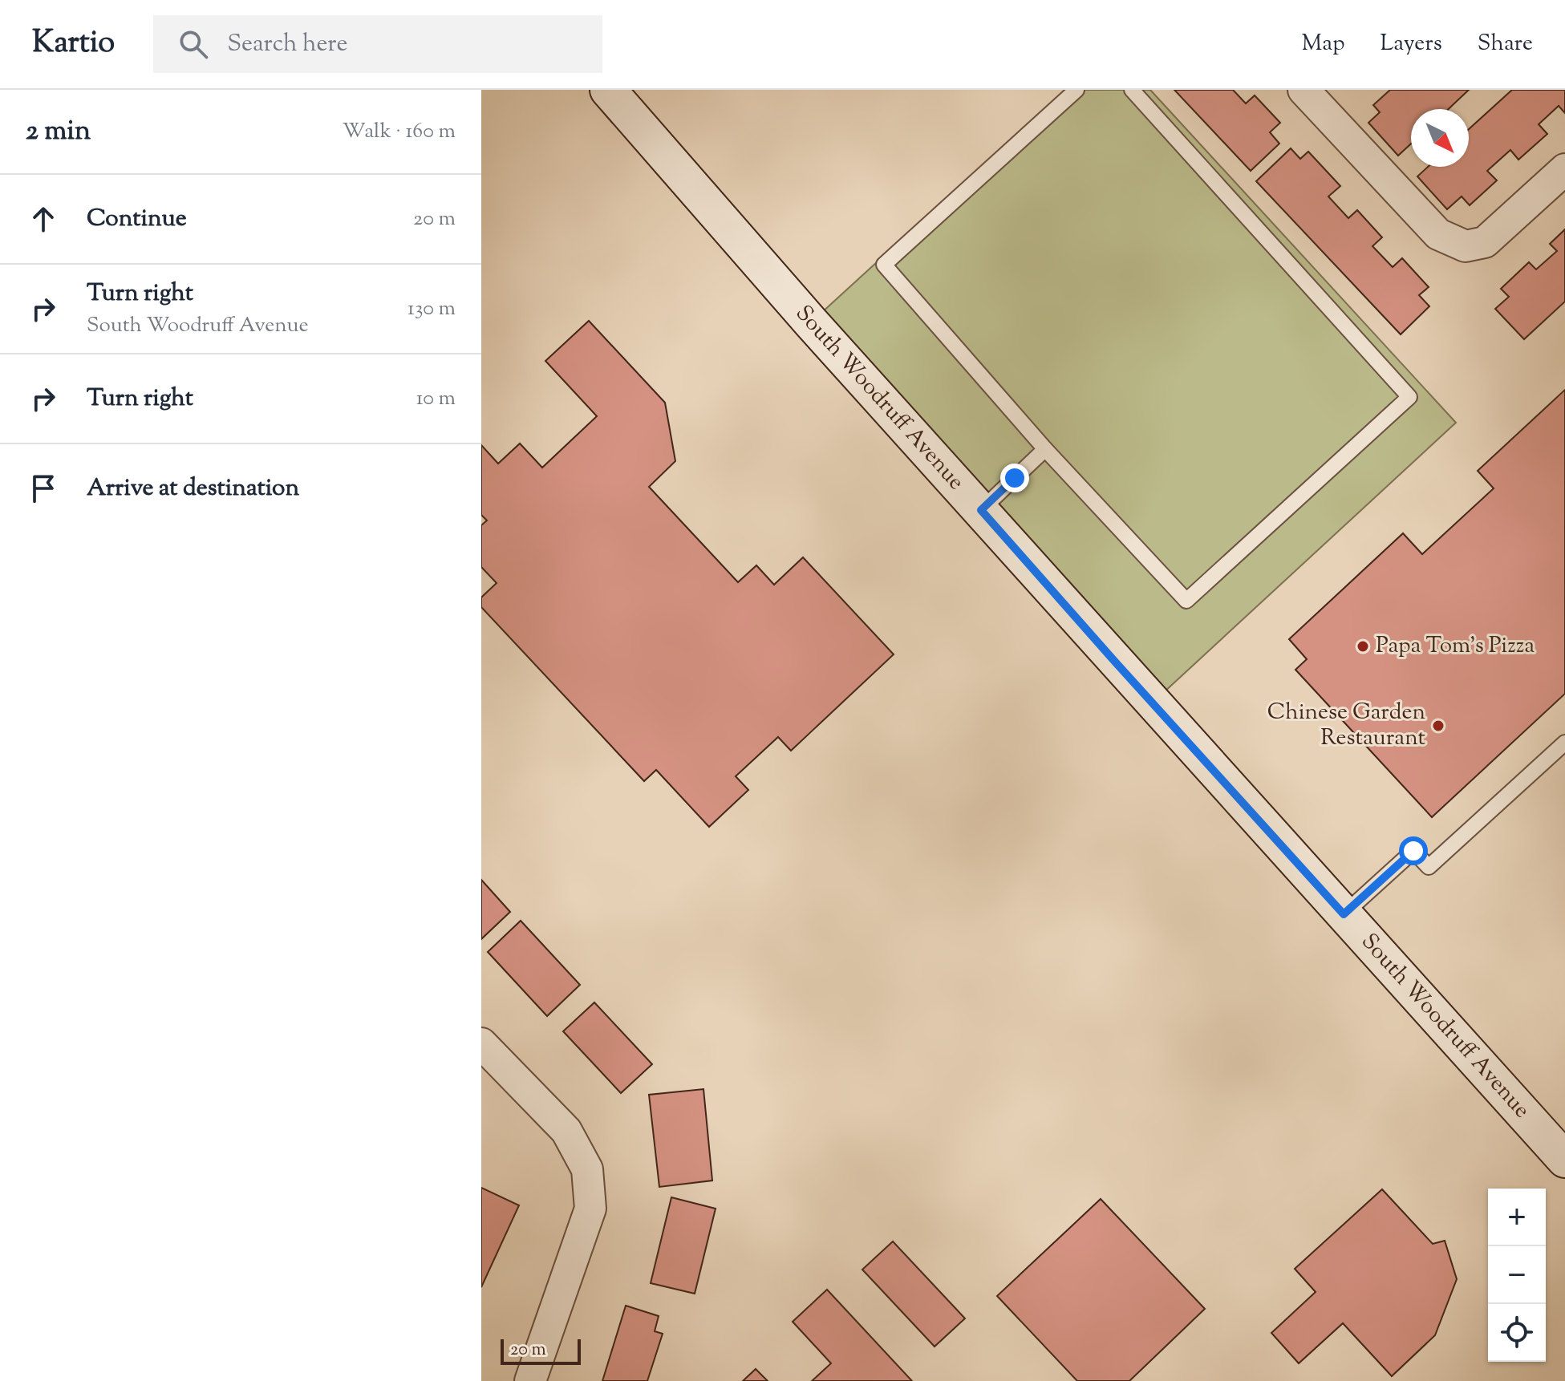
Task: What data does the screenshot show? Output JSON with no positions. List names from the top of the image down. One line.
{"streets":{"main road":["South Woodruff Avenue"]},"places":["Papa Tom's Pizza","Chinese Garden Restaurant"],"scale_bar":"20 m","north":"bottom right","page":{"header":"Kartio","search":"Search here","nav":["Map","Layers","Share"],"heading":["2 min","Walk · 160 m"],"list":[["Continue","20 m"],["Turn right","South Woodruff Avenue","130 m"],["Turn right","10 m"],"Arrive at destination"],"map_buttons":["+","−"],"scale":"20 m"}}
